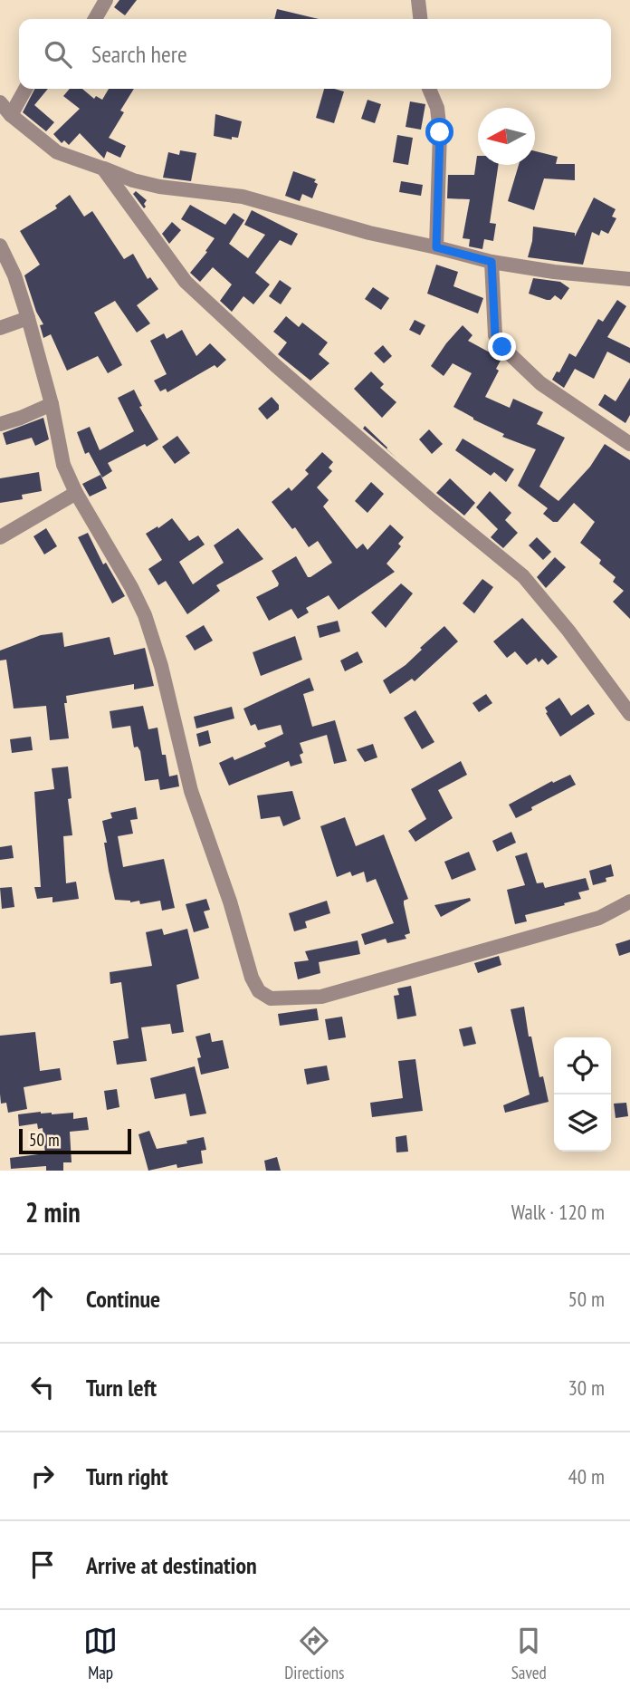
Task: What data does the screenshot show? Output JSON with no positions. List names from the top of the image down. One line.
{"scale_bar":"50 m","north":"left","page":{"search":"Search here","scale":"50 m","heading":["2 min","Walk · 120 m"],"list":[["Continue","50 m"],["Turn left","30 m"],["Turn right","40 m"],"Arrive at destination"],"nav":["Map","Directions","Saved"]}}
